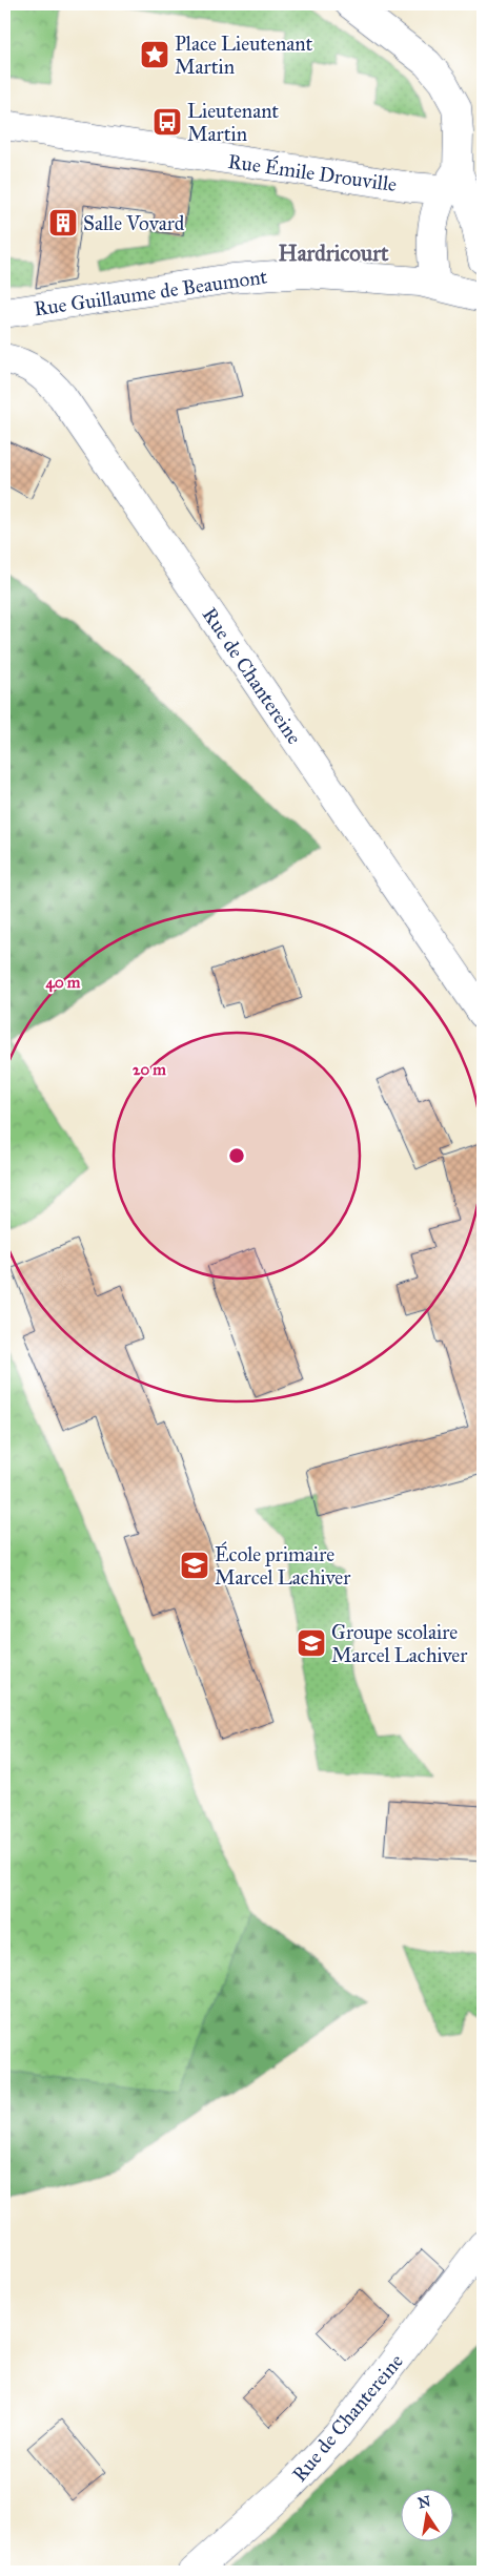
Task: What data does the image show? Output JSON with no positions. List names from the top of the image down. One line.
{"streets":{"street":["Rue Émile Drouville","Rue Guillaume de Beaumont","Rue de Chantereine"]},"districts":["Hardricourt"],"places":{"place":["Place Lieutenant Martin"],"bus stop":["Lieutenant Martin"],"building":["Salle Vovard"],"school or university":["École primaire Marcel Lachiver","Groupe scolaire Marcel Lachiver"]},"north":"top","rings":["40 m","20 m"]}
